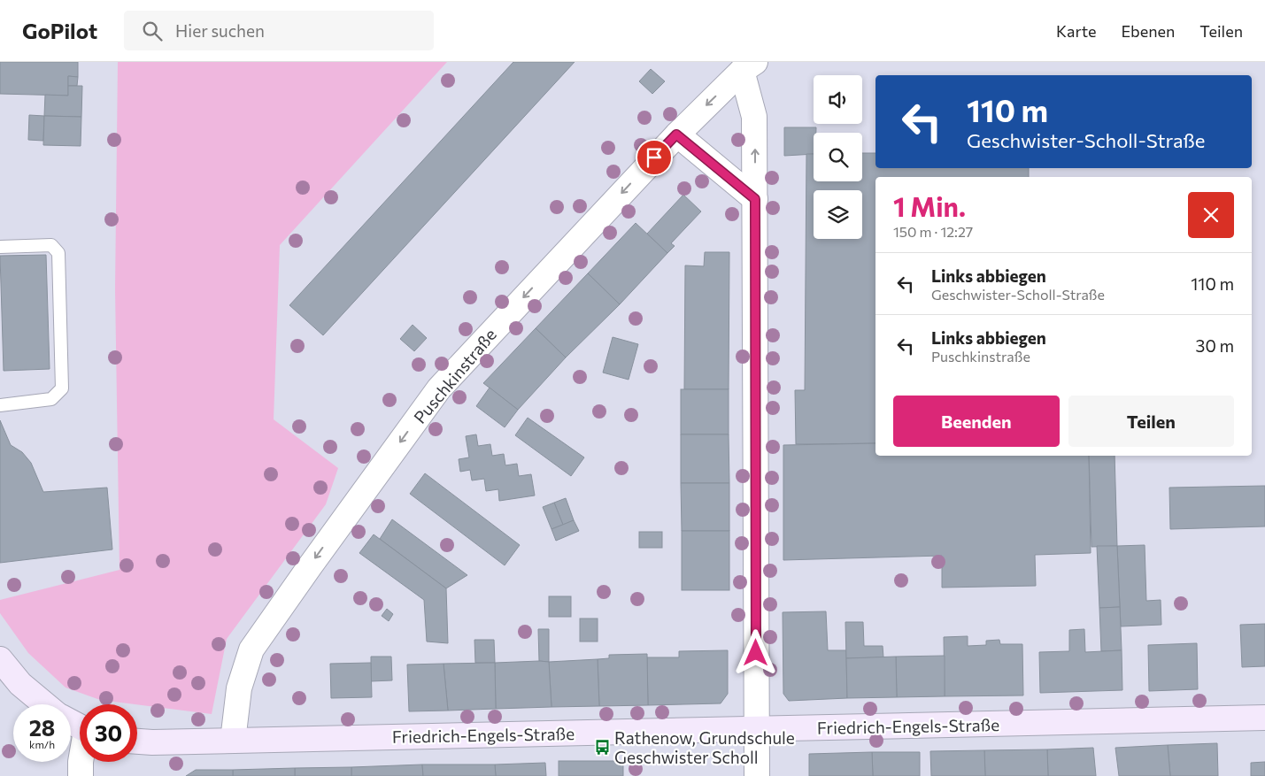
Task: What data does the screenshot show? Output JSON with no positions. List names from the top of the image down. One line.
{"streets":{"street":["Puschkinstraße","Friedrich-Engels-Straße"]},"crossings":[["Puschkinstraße","Friedrich-Engels-Straße"]],"one_way":["Puschkinstraße"],"places":{"bus stop":["Rathenow, Grundschule Geschwister Scholl"]},"page":{"header":"GoPilot","search":"Hier suchen","nav":["Karte","Ebenen","Teilen"],"turn":["110 m","Geschwister-Scholl-Straße"],"heading":["1 Min.","150 m · 12:27"],"list":[{"name":"Links abbiegen","note":"Geschwister-Scholl-Straße","value":"110 m"},{"name":"Links abbiegen","note":"Puschkinstraße","value":"30 m"}],"buttons":["Beenden","Teilen"],"speed":"28 km/h","limit":"30"}}
